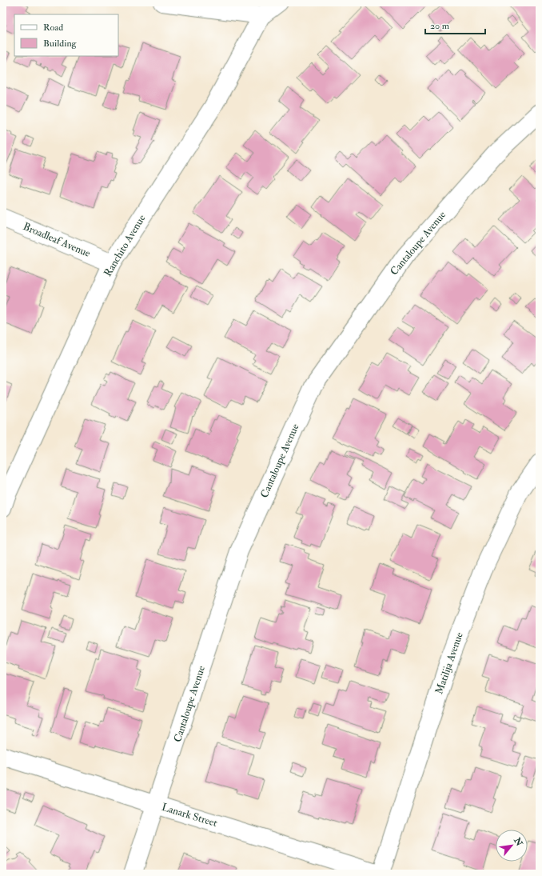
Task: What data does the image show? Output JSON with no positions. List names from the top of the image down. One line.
{"streets":{"street":["Broadleaf Avenue","Cantaloupe Avenue","Ranchito Avenue","Matilija Avenue","Lanark Street"]},"crossings":[["Broadleaf Avenue","Ranchito Avenue"],["Cantaloupe Avenue","Lanark Street"]],"legend":["Road","Building"],"scale_bar":"20 m","north":"top right"}
